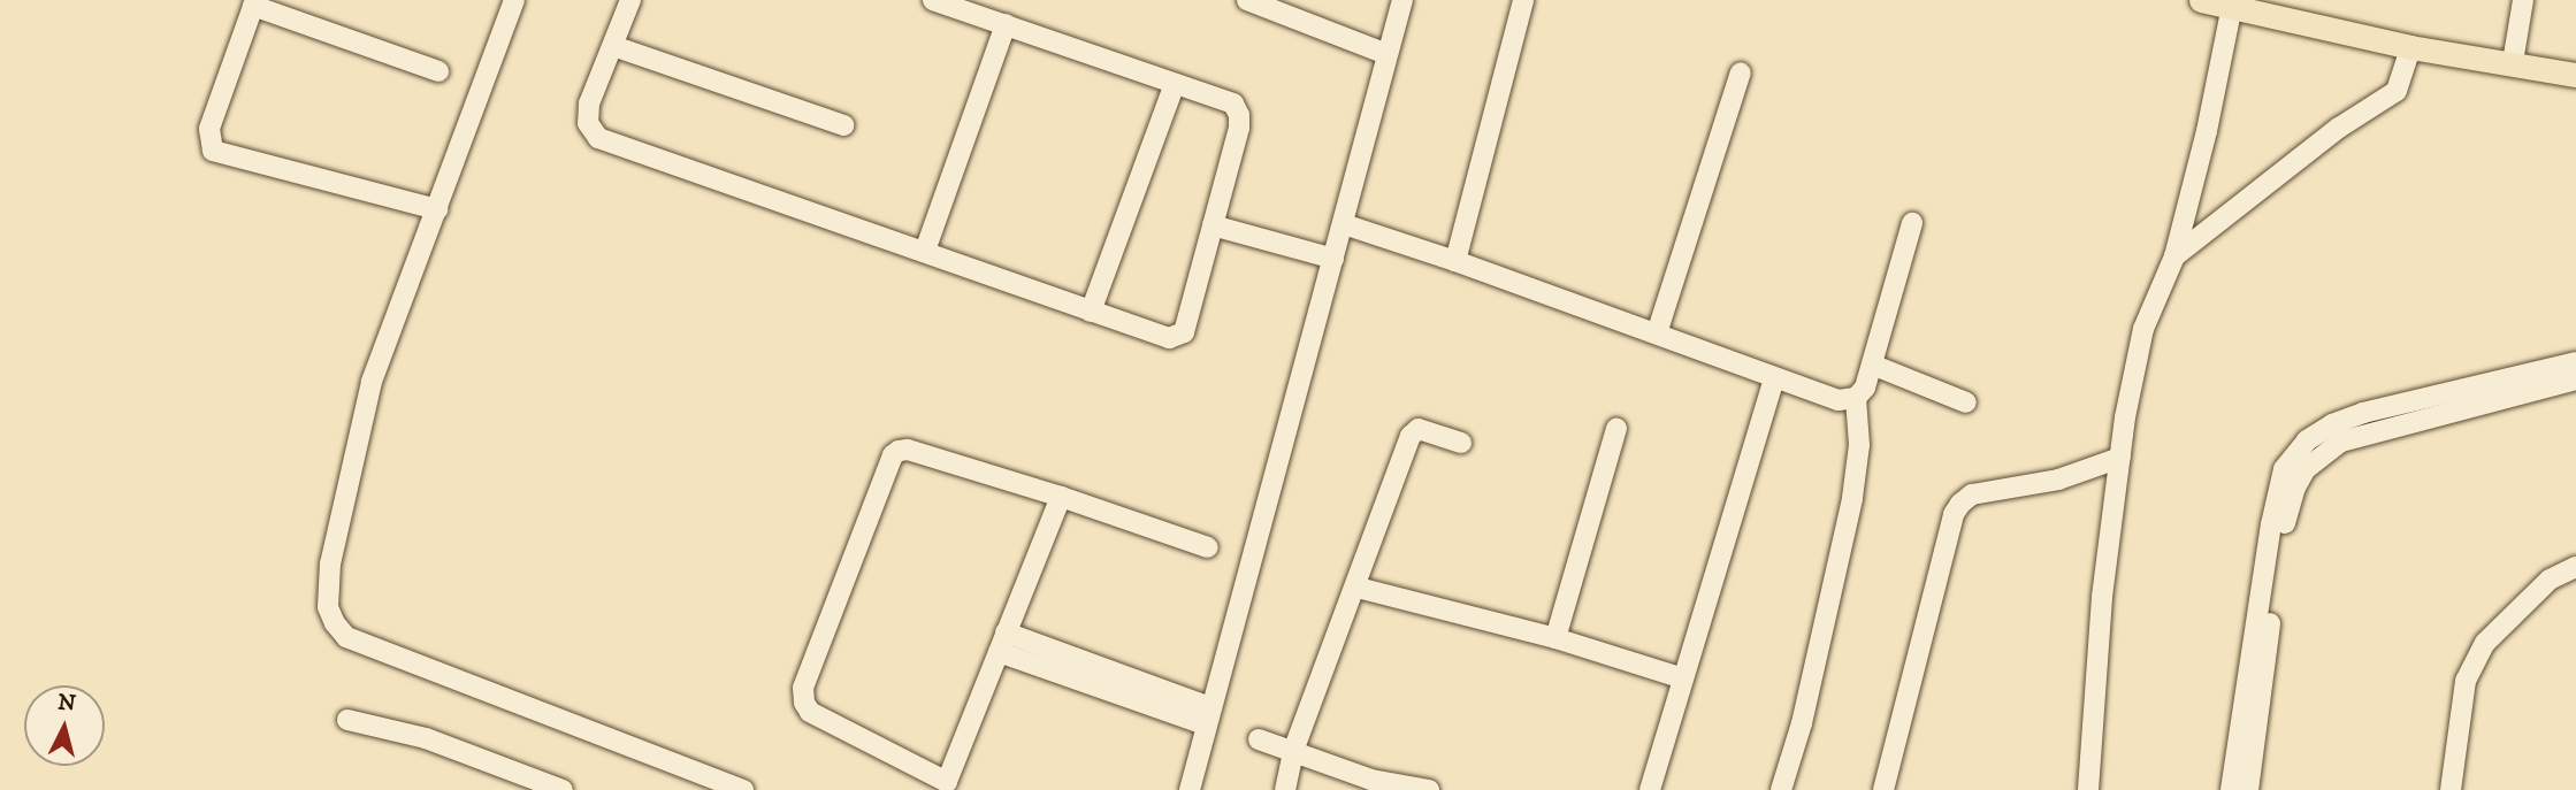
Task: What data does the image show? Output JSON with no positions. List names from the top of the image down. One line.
{"north":"top"}
